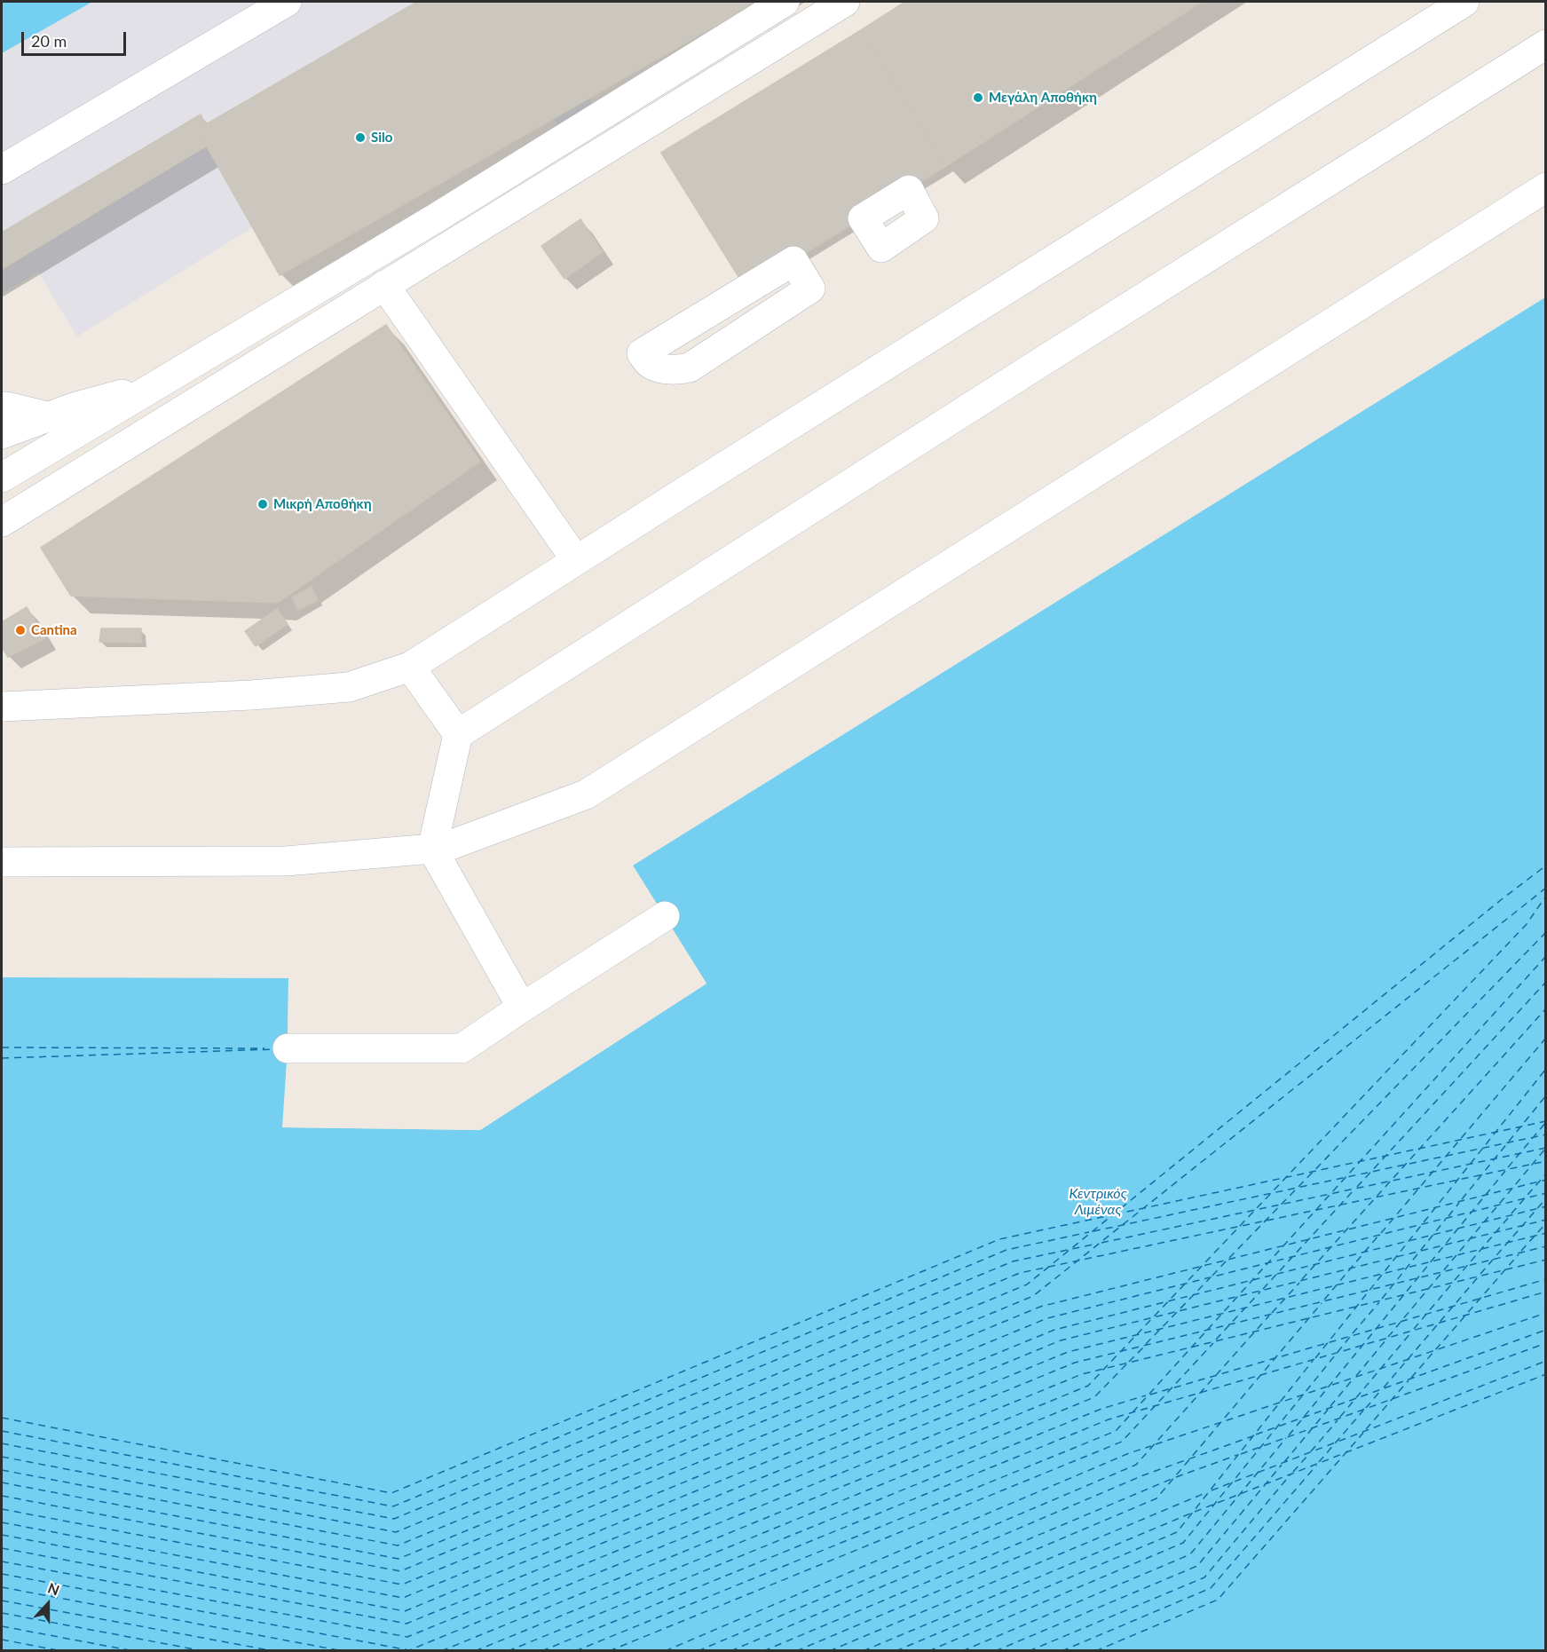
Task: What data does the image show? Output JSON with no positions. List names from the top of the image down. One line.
{"water":["Κεντρικός Λιμένας"],"places":["Μεγάλη Αποθήκη","Silo","Μικρή Αποθήκη","Cantina"],"scale_bar":"20 m","north":"top"}
